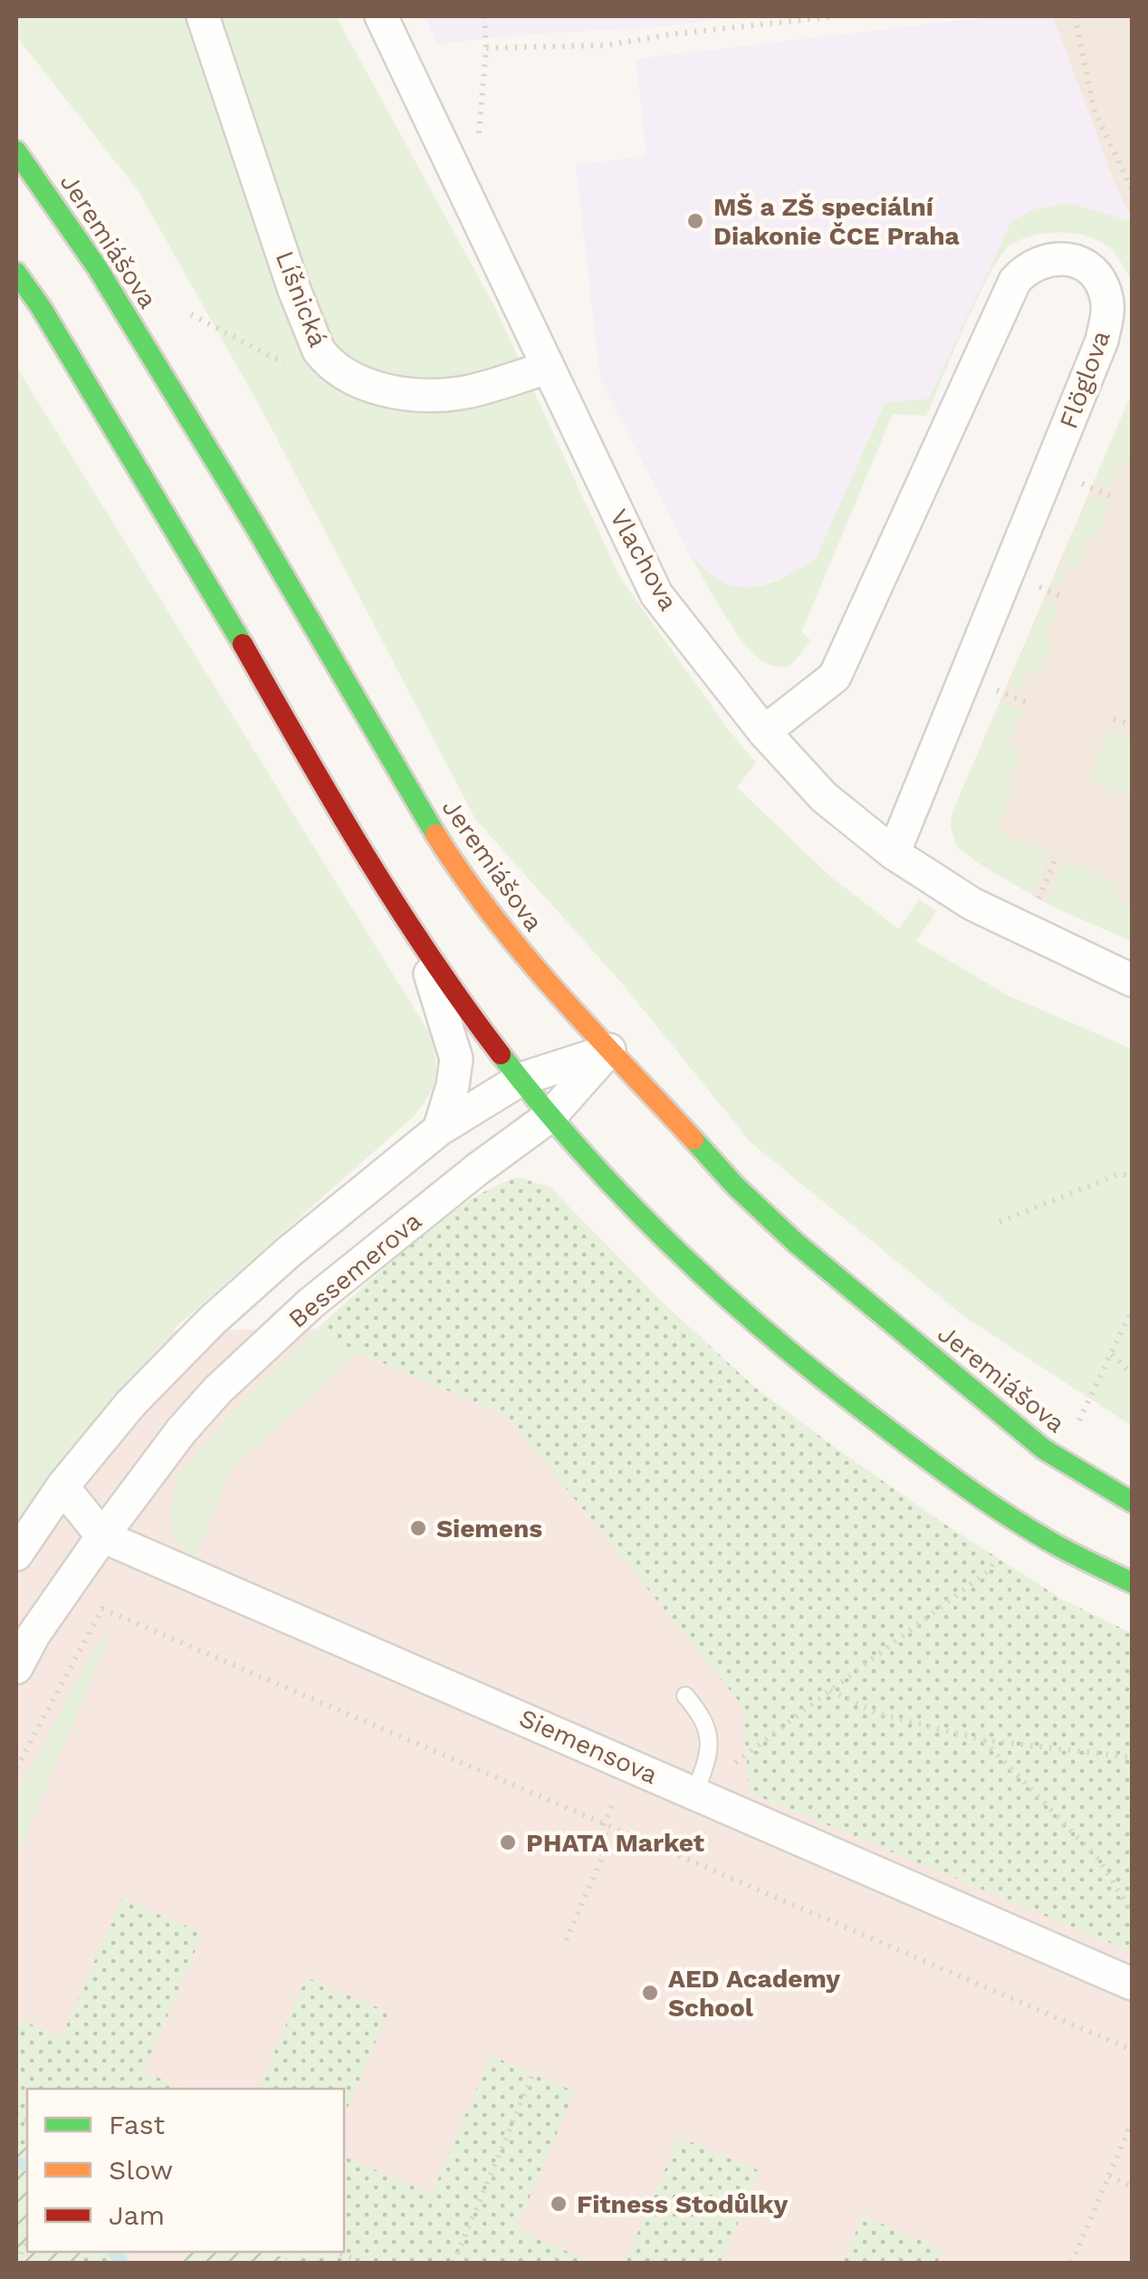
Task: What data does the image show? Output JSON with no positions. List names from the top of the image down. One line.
{"streets":{"main road":["Jeremiášova"],"street":["Líšnická","Flöglova","Vlachova","Bessemerova","Siemensova"]},"crossings":[["Jeremiášova","Bessemerova"],["Líšnická","Vlachova"],["Flöglova","Vlachova"],["Bessemerova","Siemensova"]],"places":["MŠ a ZŠ speciální Diakonie ČCE Praha","Siemens","PHATA Market","AED Academy School","Fitness Stodůlky"],"legend":["Fast","Slow","Jam"]}
